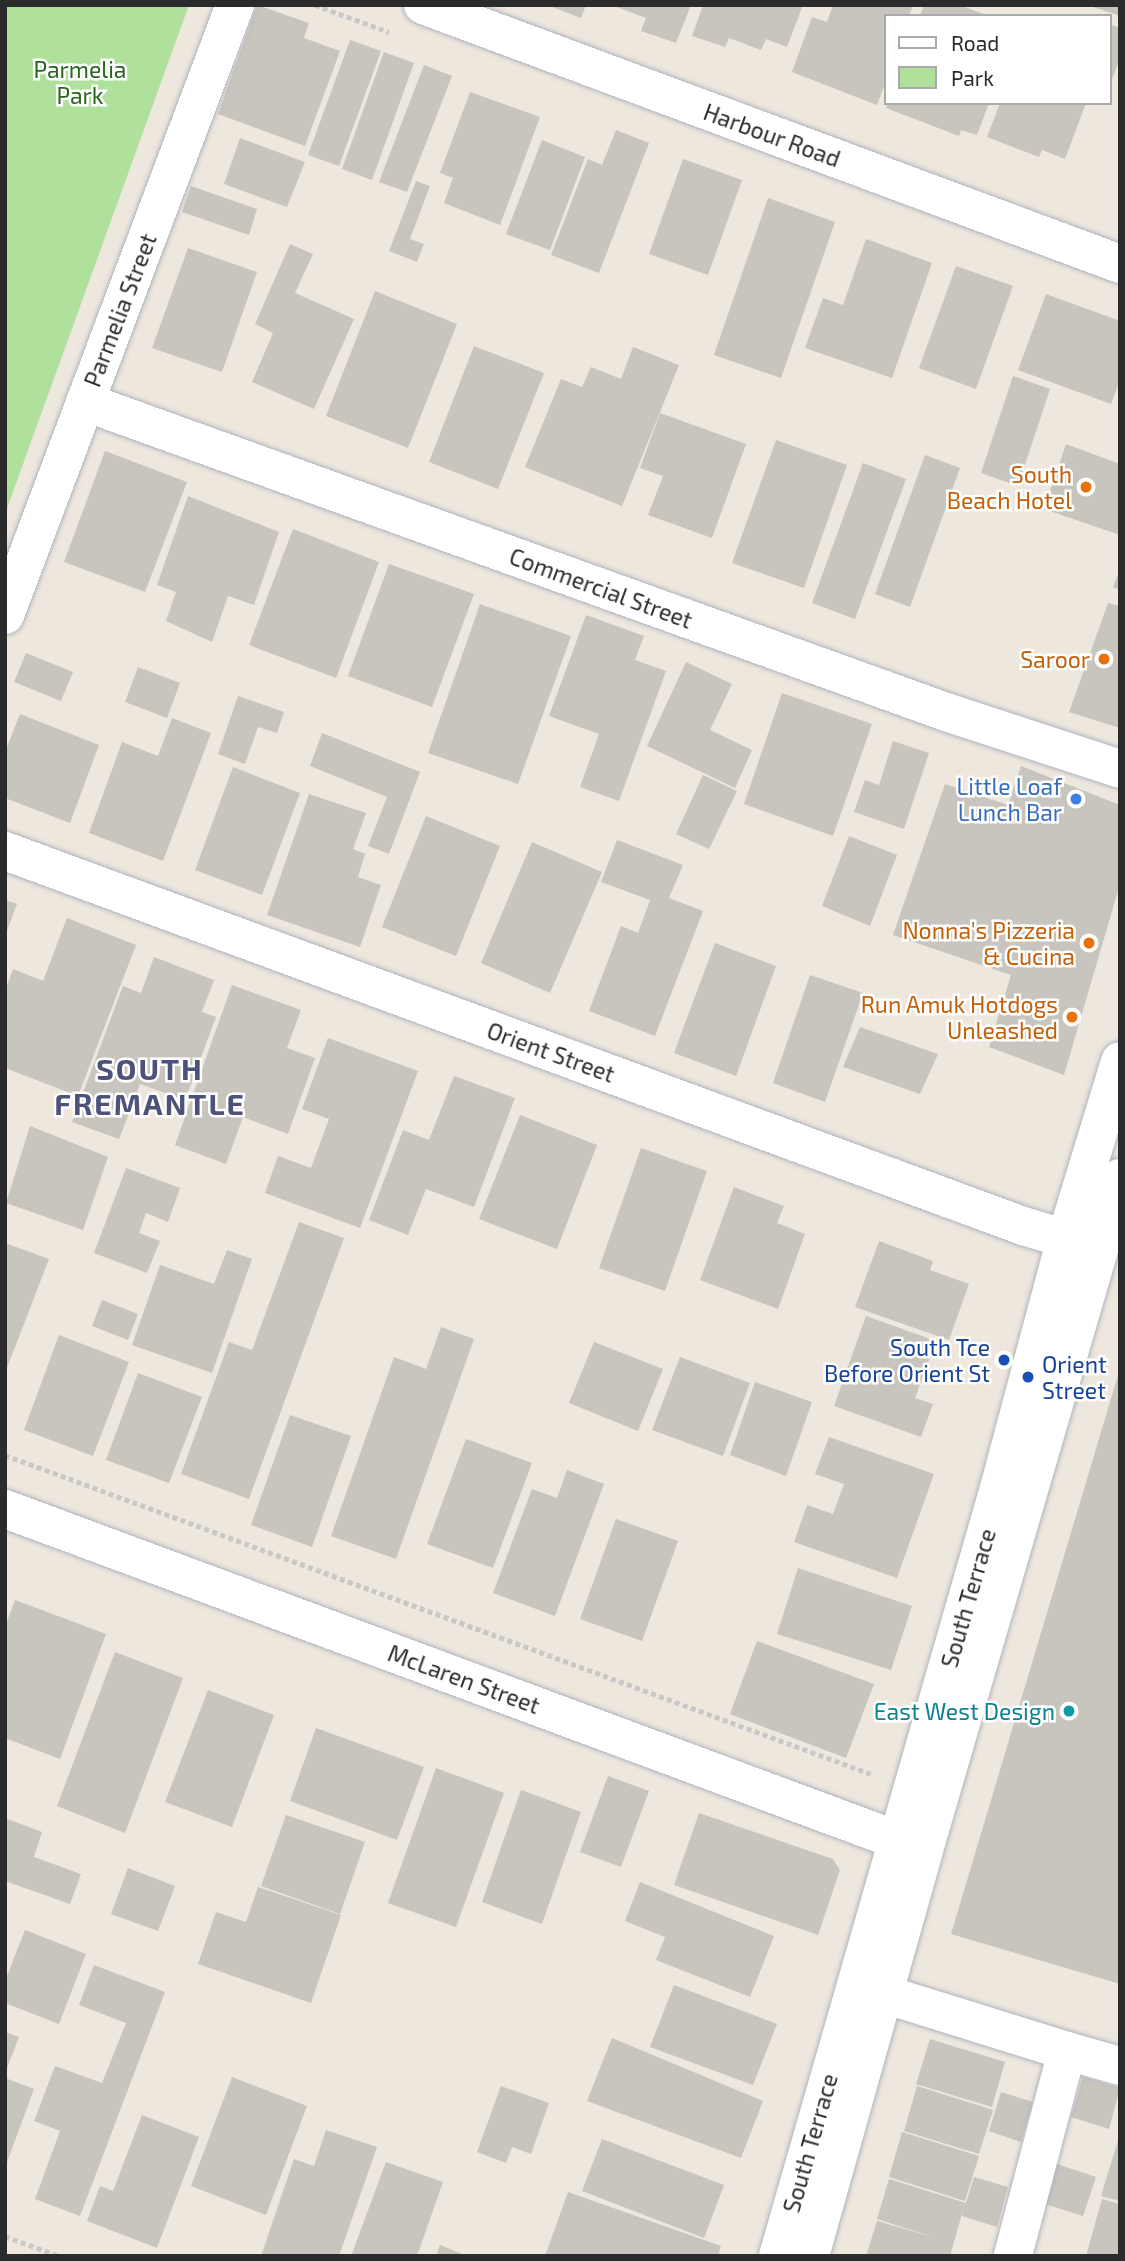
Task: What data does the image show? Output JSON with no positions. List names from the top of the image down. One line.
{"streets":{"street":["Harbour Road","Parmelia Street","Commercial Street","Orient Street","South Terrace","McLaren Street"]},"crossings":[["Parmelia Street","Commercial Street"],["Orient Street","South Terrace"],["South Terrace","McLaren Street"]],"districts":["SOUTH FREMANTLE"],"parks":["Parmelia Park"],"places":["South Beach Hotel","Saroor","Little Loaf Lunch Bar","Nonna's Pizzeria & Cucina","Run Amuk Hotdogs Unleashed","South Tce Before Orient St","Orient Street","East West Design"],"legend":["Road","Park"]}
